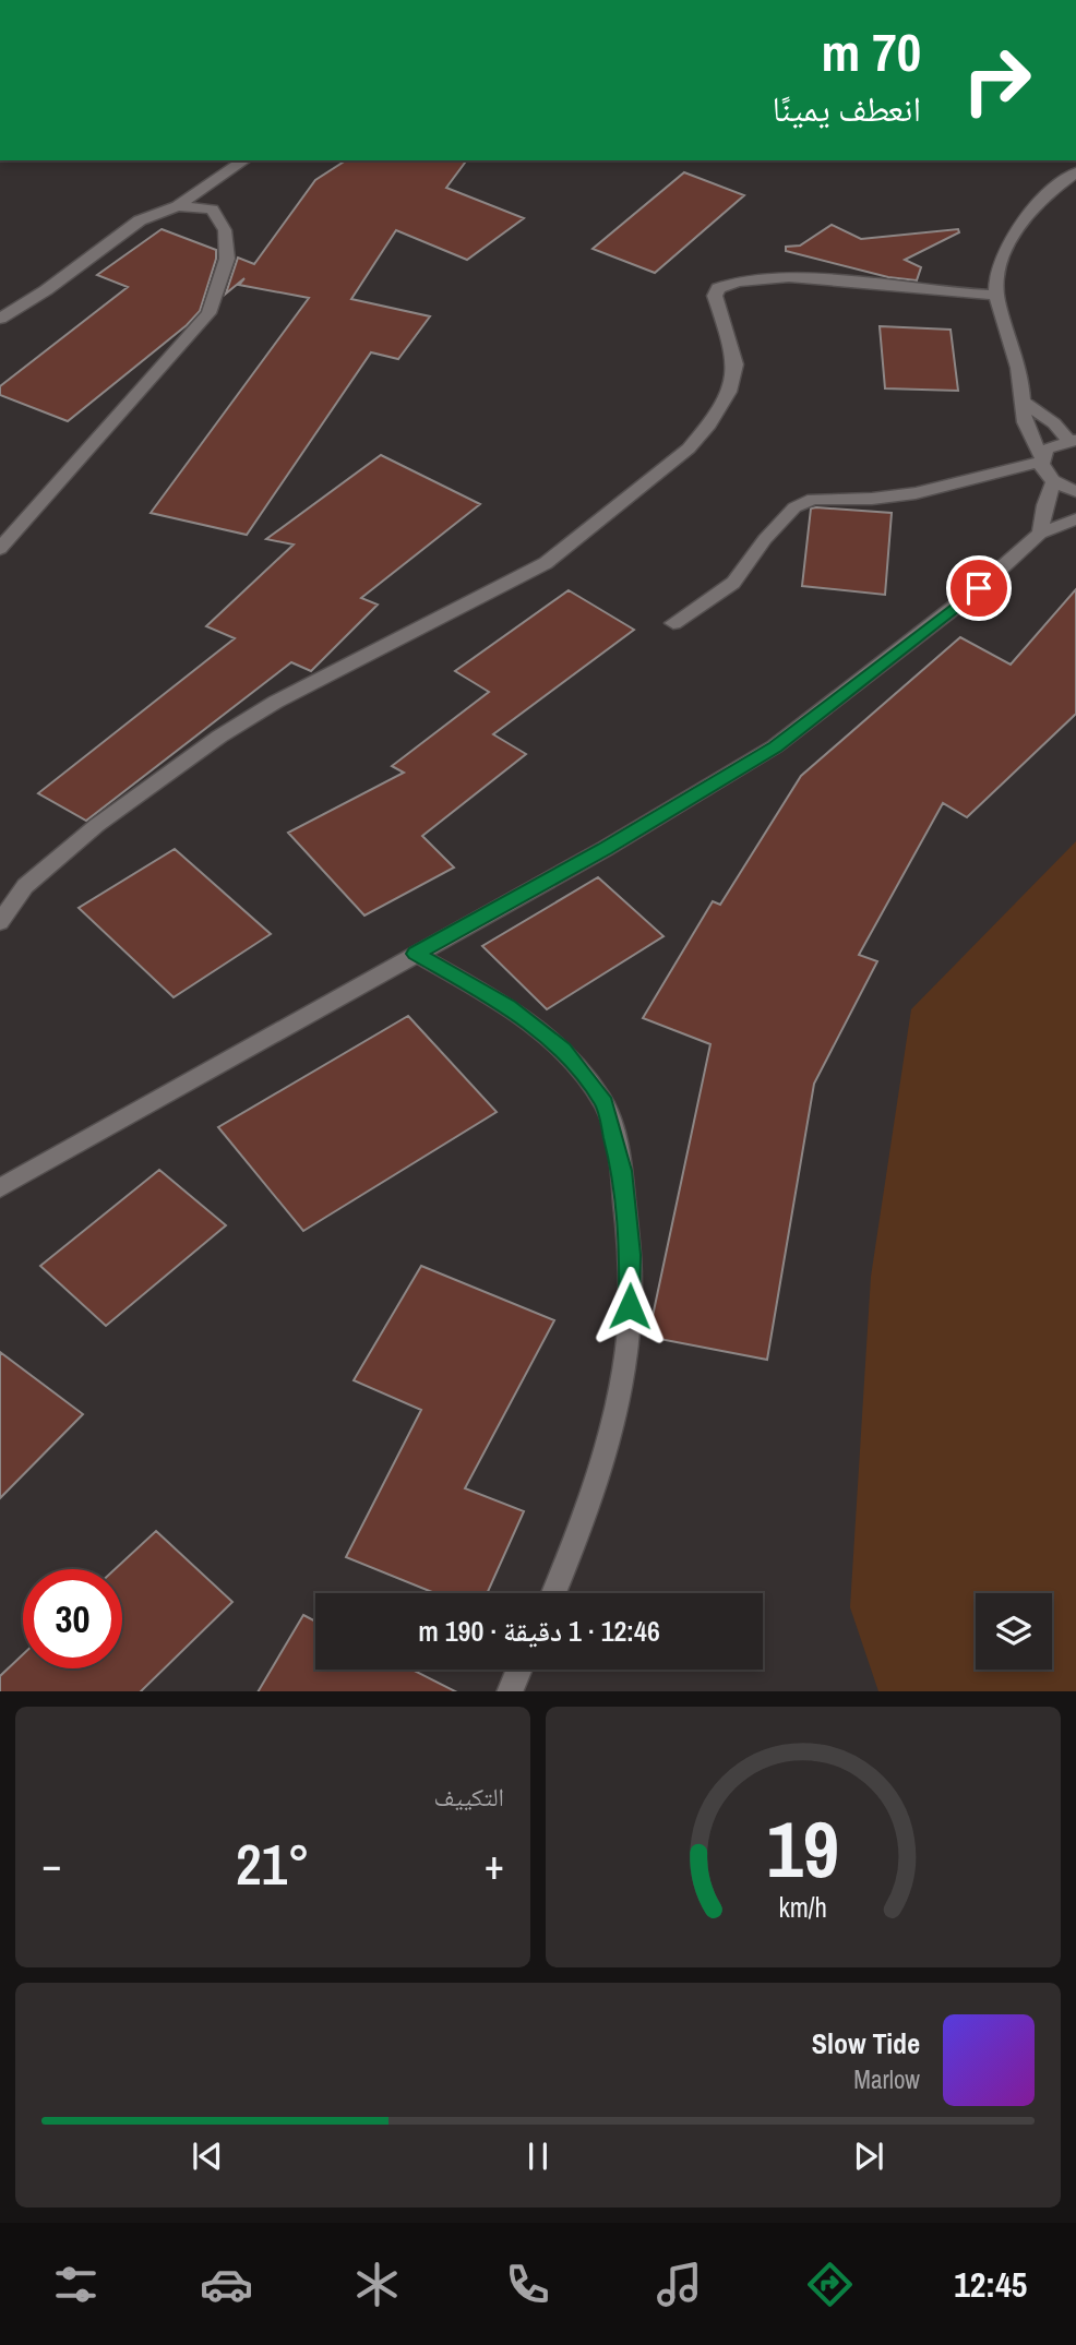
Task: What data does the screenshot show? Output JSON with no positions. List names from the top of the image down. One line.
{"page":{"turn":["70 m","انعطف يمينًا"],"limit":"30","trip":"12:46 · 1 دقيقة · 190 m","tile":"التكييف","heat":["−","21°","+"],"song":["Slow Tide","Marlow"],"tabs":"12:45","gauge":["19","km/h"]}}
